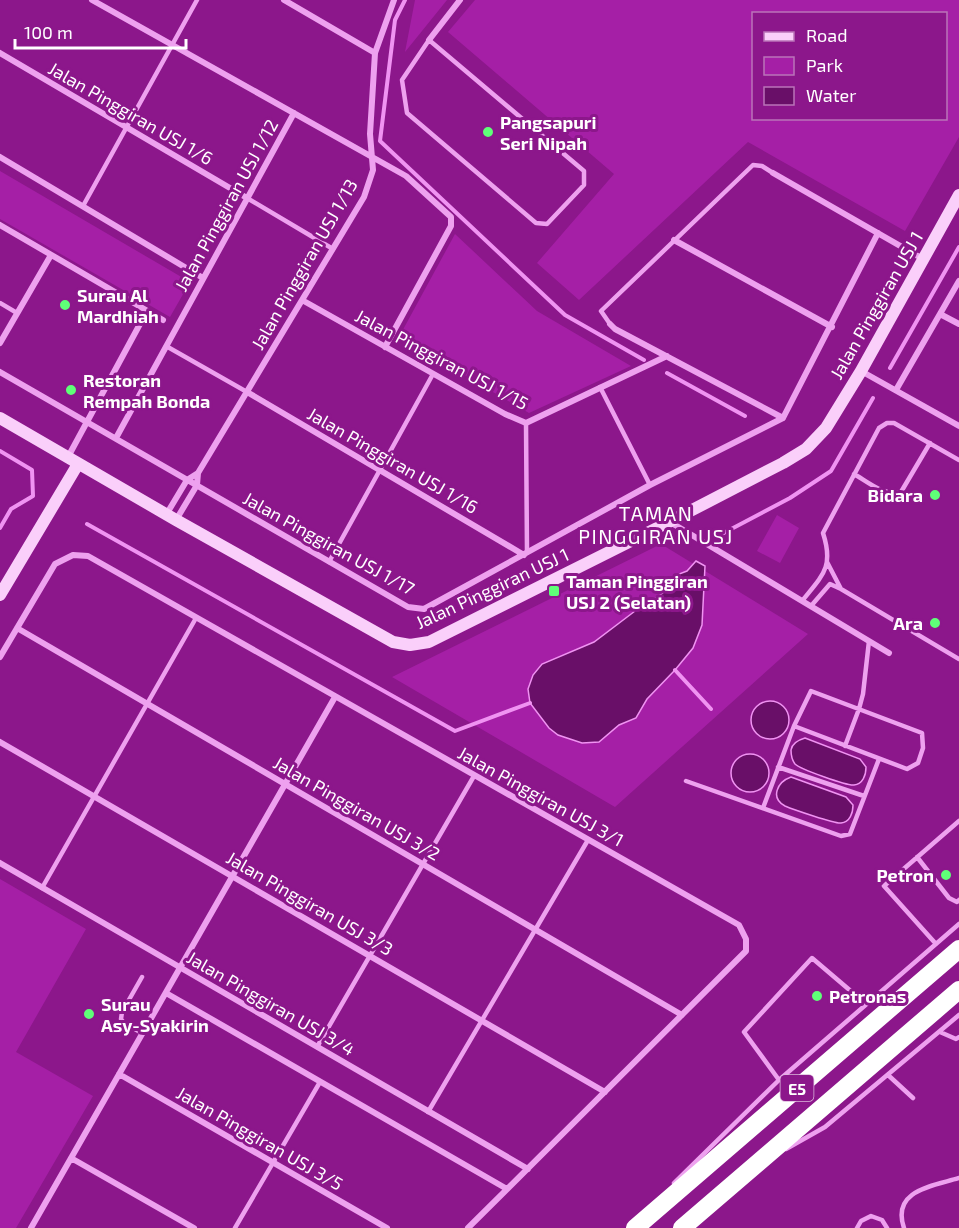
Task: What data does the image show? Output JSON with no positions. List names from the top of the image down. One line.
{"streets":{"highway":["E5"],"street":["Jalan Pinggiran USJ 1/6","Jalan Pinggiran USJ 1/12","Jalan Pinggiran USJ 1/13","Jalan Pinggiran USJ 1","Jalan Pinggiran USJ 1/15","Jalan Pinggiran USJ 1/16","Jalan Pinggiran USJ 1/17","Jalan Pinggiran USJ 3/1","Jalan Pinggiran USJ 3/2","Jalan Pinggiran USJ 3/3","Jalan Pinggiran USJ 3/4","Jalan Pinggiran USJ 3/5"]},"crossings":[["Jalan Pinggiran USJ 1/6","Jalan Pinggiran USJ 1/12"],["Jalan Pinggiran USJ 1/12","Jalan Pinggiran USJ 1/17"],["Jalan Pinggiran USJ 1/13","Jalan Pinggiran USJ 1"],["Jalan Pinggiran USJ 1/13","Jalan Pinggiran USJ 1/15"],["Jalan Pinggiran USJ 1/13","Jalan Pinggiran USJ 1/16"],["Jalan Pinggiran USJ 1/13","Jalan Pinggiran USJ 1/17"],["Jalan Pinggiran USJ 1/16","Jalan Pinggiran USJ 1/17"],["Jalan Pinggiran USJ 3/1","Jalan Pinggiran USJ 3/2"],["Jalan Pinggiran USJ 3/1","Jalan Pinggiran USJ 3/3"],["Jalan Pinggiran USJ 3/1","Jalan Pinggiran USJ 3/4"]],"districts":["TAMAN PINGGIRAN USJ"],"places":{"other":["Pangsapuri Seri Nipah","Surau Al Mardhiah","Restoran Rempah Bonda","Bidara","Ara","Petron","Petronas","Surau Asy-Syakirin"],"transit":["Taman Pinggiran USJ 2 (Selatan)"]},"legend":["Road","Park","Water"],"scale_bar":"100 m"}
